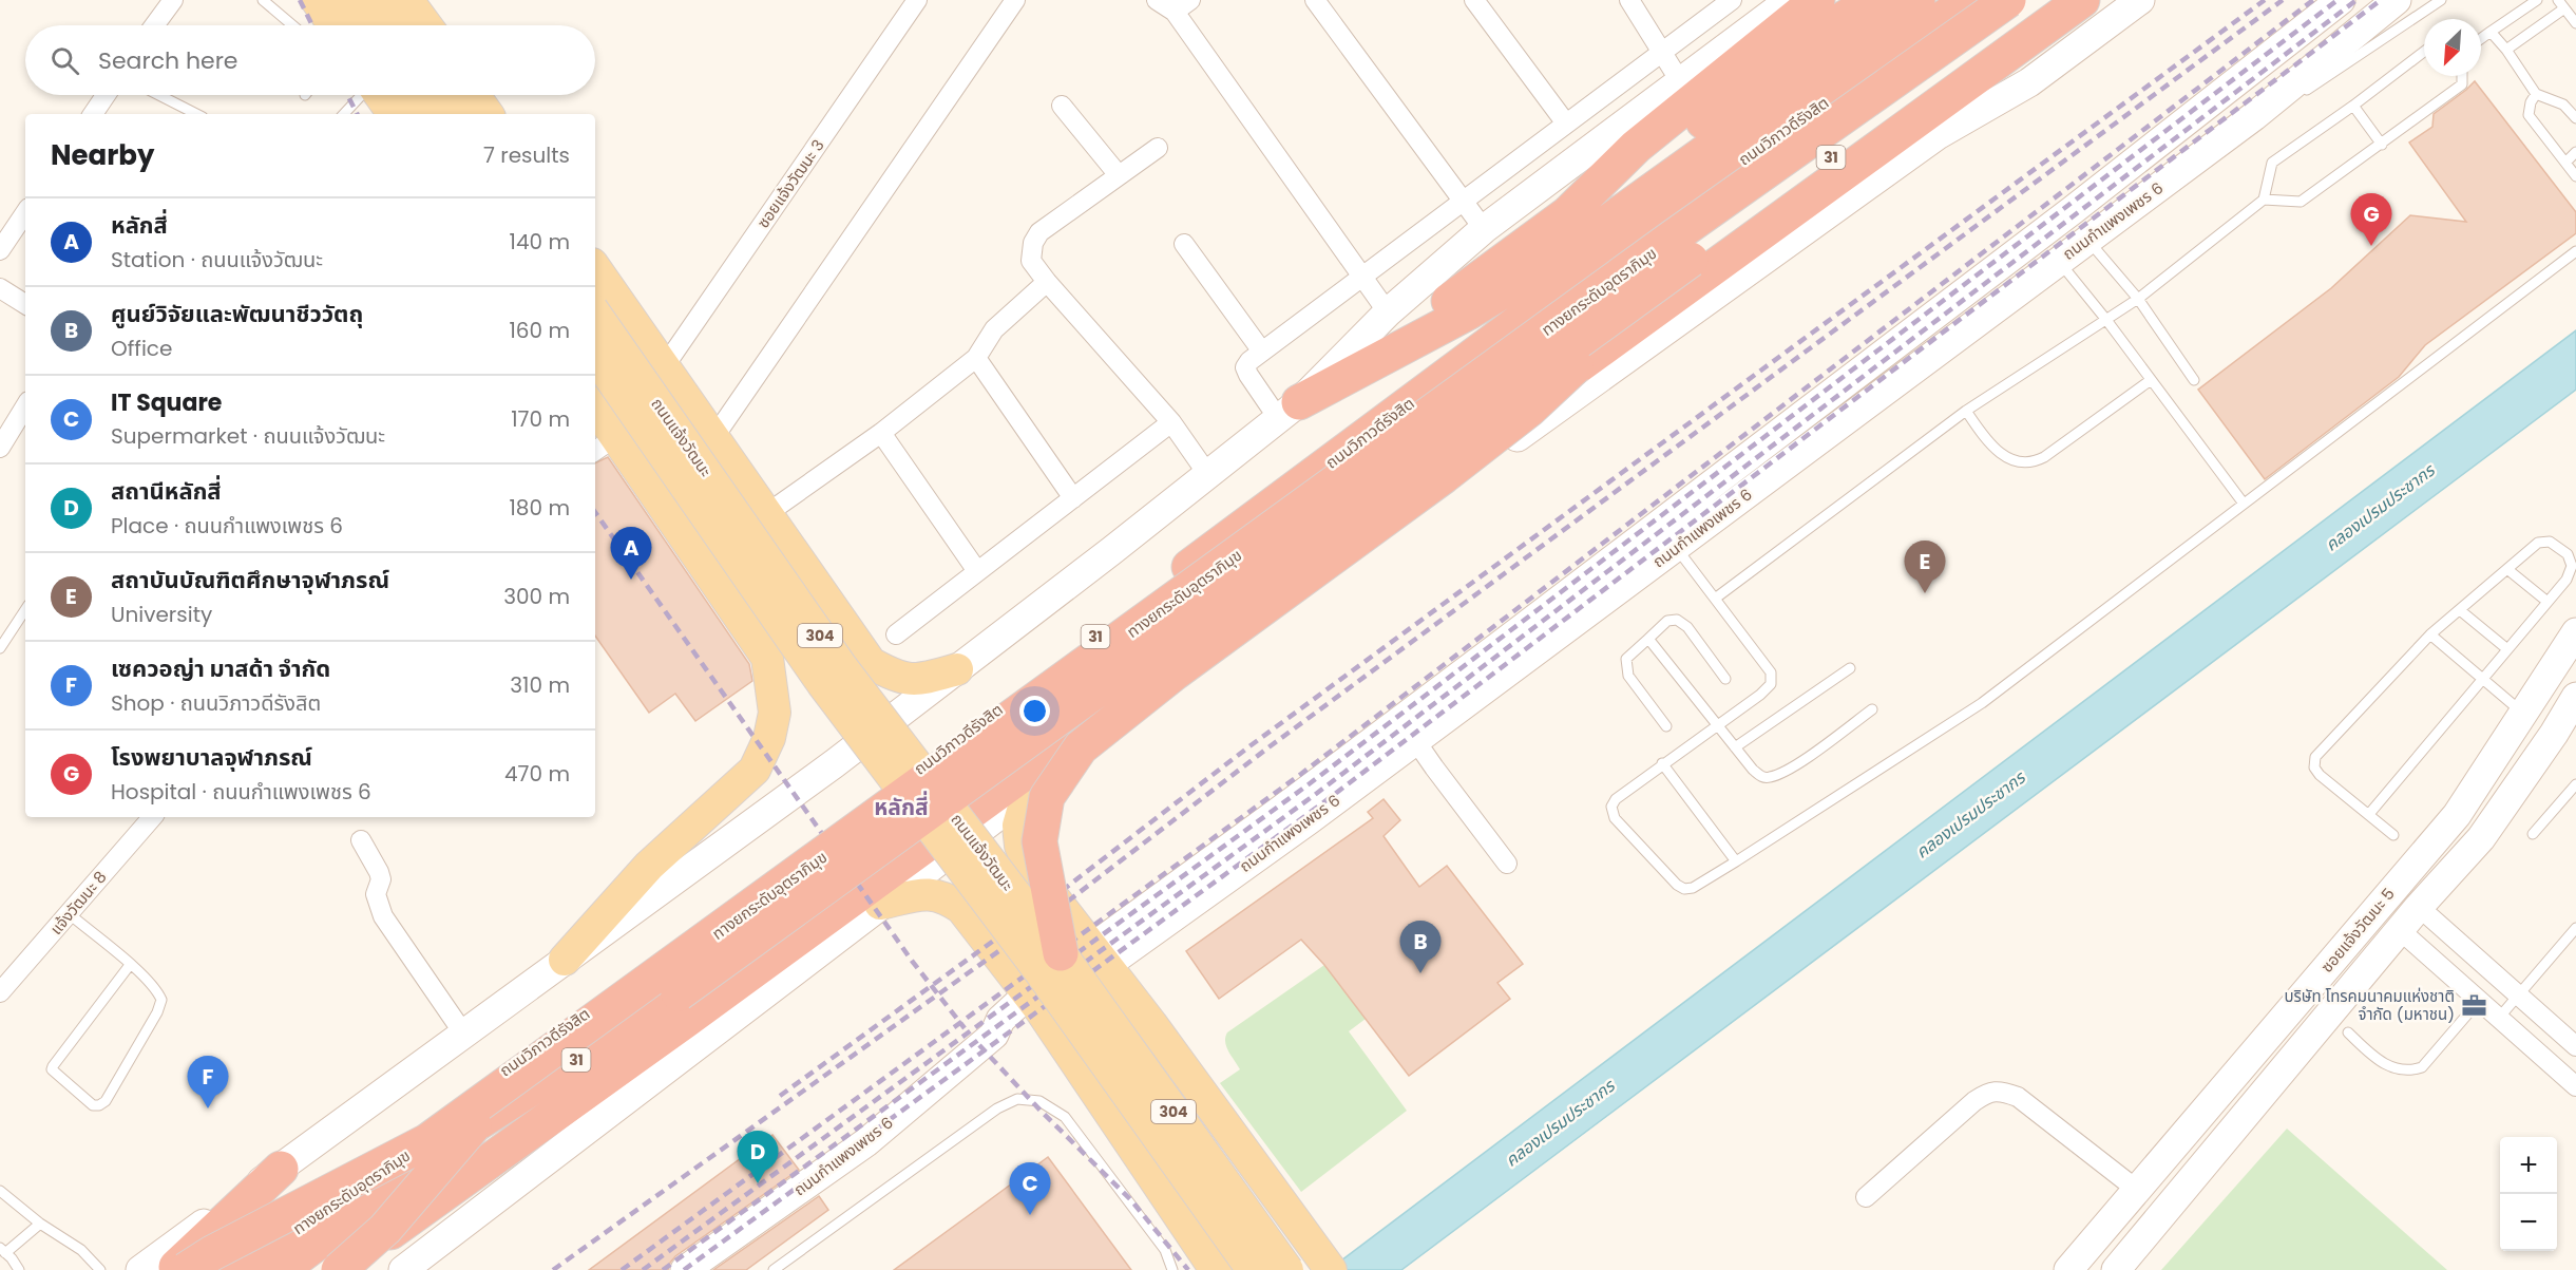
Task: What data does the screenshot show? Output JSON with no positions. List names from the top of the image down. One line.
{"streets":{"highway":["ถนนวิภาวดีรังสิต","31","ทางยกระดับอุตราภิมุข"],"main road":["ถนนแจ้งวัฒนะ","304"],"street":["ซอยแจ้งวัฒนะ 3","ถนนกำแพงเพชร 6","แจ้งวัฒนะ 8","ซอยแจ้งวัฒนะ 5"]},"crossings":[["ซอยแจ้งวัฒนะ 3","ถนนแจ้งวัฒนะ"],["ถนนกำแพงเพชร 6","ถนนแจ้งวัฒนะ"]],"districts":["หลักสี่"],"water":["คลองเปรมประชากร"],"places":{"office":["บริษัท โทรคมนาคมแห่งชาติ จำกัด (มหาชน)"]},"north":"bottom left","page":{"search":"Search here","heading":["Nearby","7 results"],"pins":["G","A","E","B","F","D","C"],"list":[{"mark":"A","name":"หลักสี่","note":"Station · ถนนแจ้งวัฒนะ","value":"140 m"},{"mark":"B","name":"ศูนย์วิจัยและพัฒนาชีววัตถุ","note":"Office","value":"160 m"},{"mark":"C","name":"IT Square","note":"Supermarket · ถนนแจ้งวัฒนะ","value":"170 m"},{"mark":"D","name":"สถานีหลักสี่","note":"Place · ถนนกำแพงเพชร 6","value":"180 m"},{"mark":"E","name":"สถาบันบัณฑิตศึกษาจุฬาภรณ์","note":"University","value":"300 m"},{"mark":"F","name":"เซควอญ่า มาสด้า จำกัด","note":"Shop · ถนนวิภาวดีรังสิต","value":"310 m"},{"mark":"G","name":"โรงพยาบาลจุฬาภรณ์","note":"Hospital · ถนนกำแพงเพชร 6","value":"470 m"}],"map_buttons":["+","−"]}}
